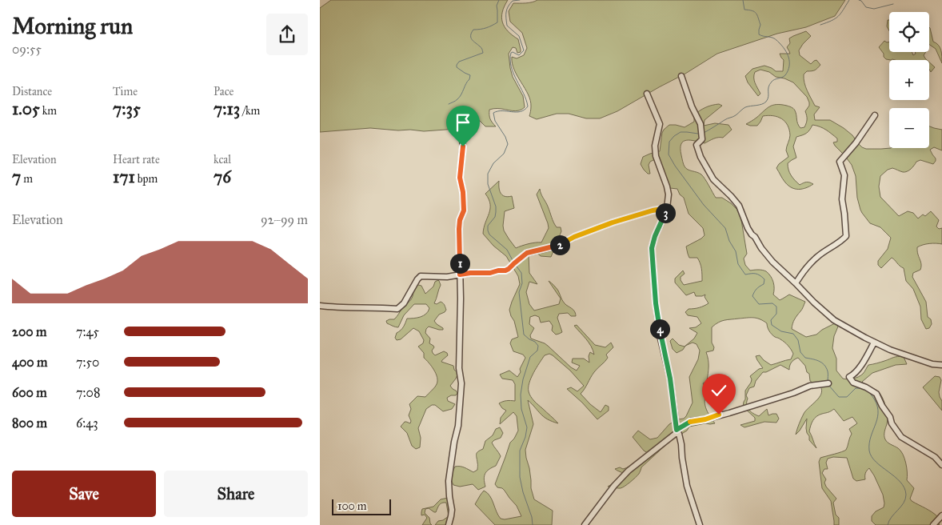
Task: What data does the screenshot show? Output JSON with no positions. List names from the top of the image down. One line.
{"scale_bar":"100 m","page":{"heading":["Morning run","09:55"],"map_buttons":["+","−"],"stats":[["Distance","1.05 km"],["Time","7:35"],["Pace","7:13 /km"],["Elevation","7 m"],["Heart rate","171 bpm"],["kcal","76"]],"pins":["3","2","1","4"],"chart":["Elevation","92–99 m"],"list":[{"name":"200 m","note":"7:45"},{"name":"400 m","note":"7:50"},{"name":"600 m","note":"7:08"},{"name":"800 m","note":"6:43"}],"buttons":["Save","Share"],"scale":"100 m"}}
